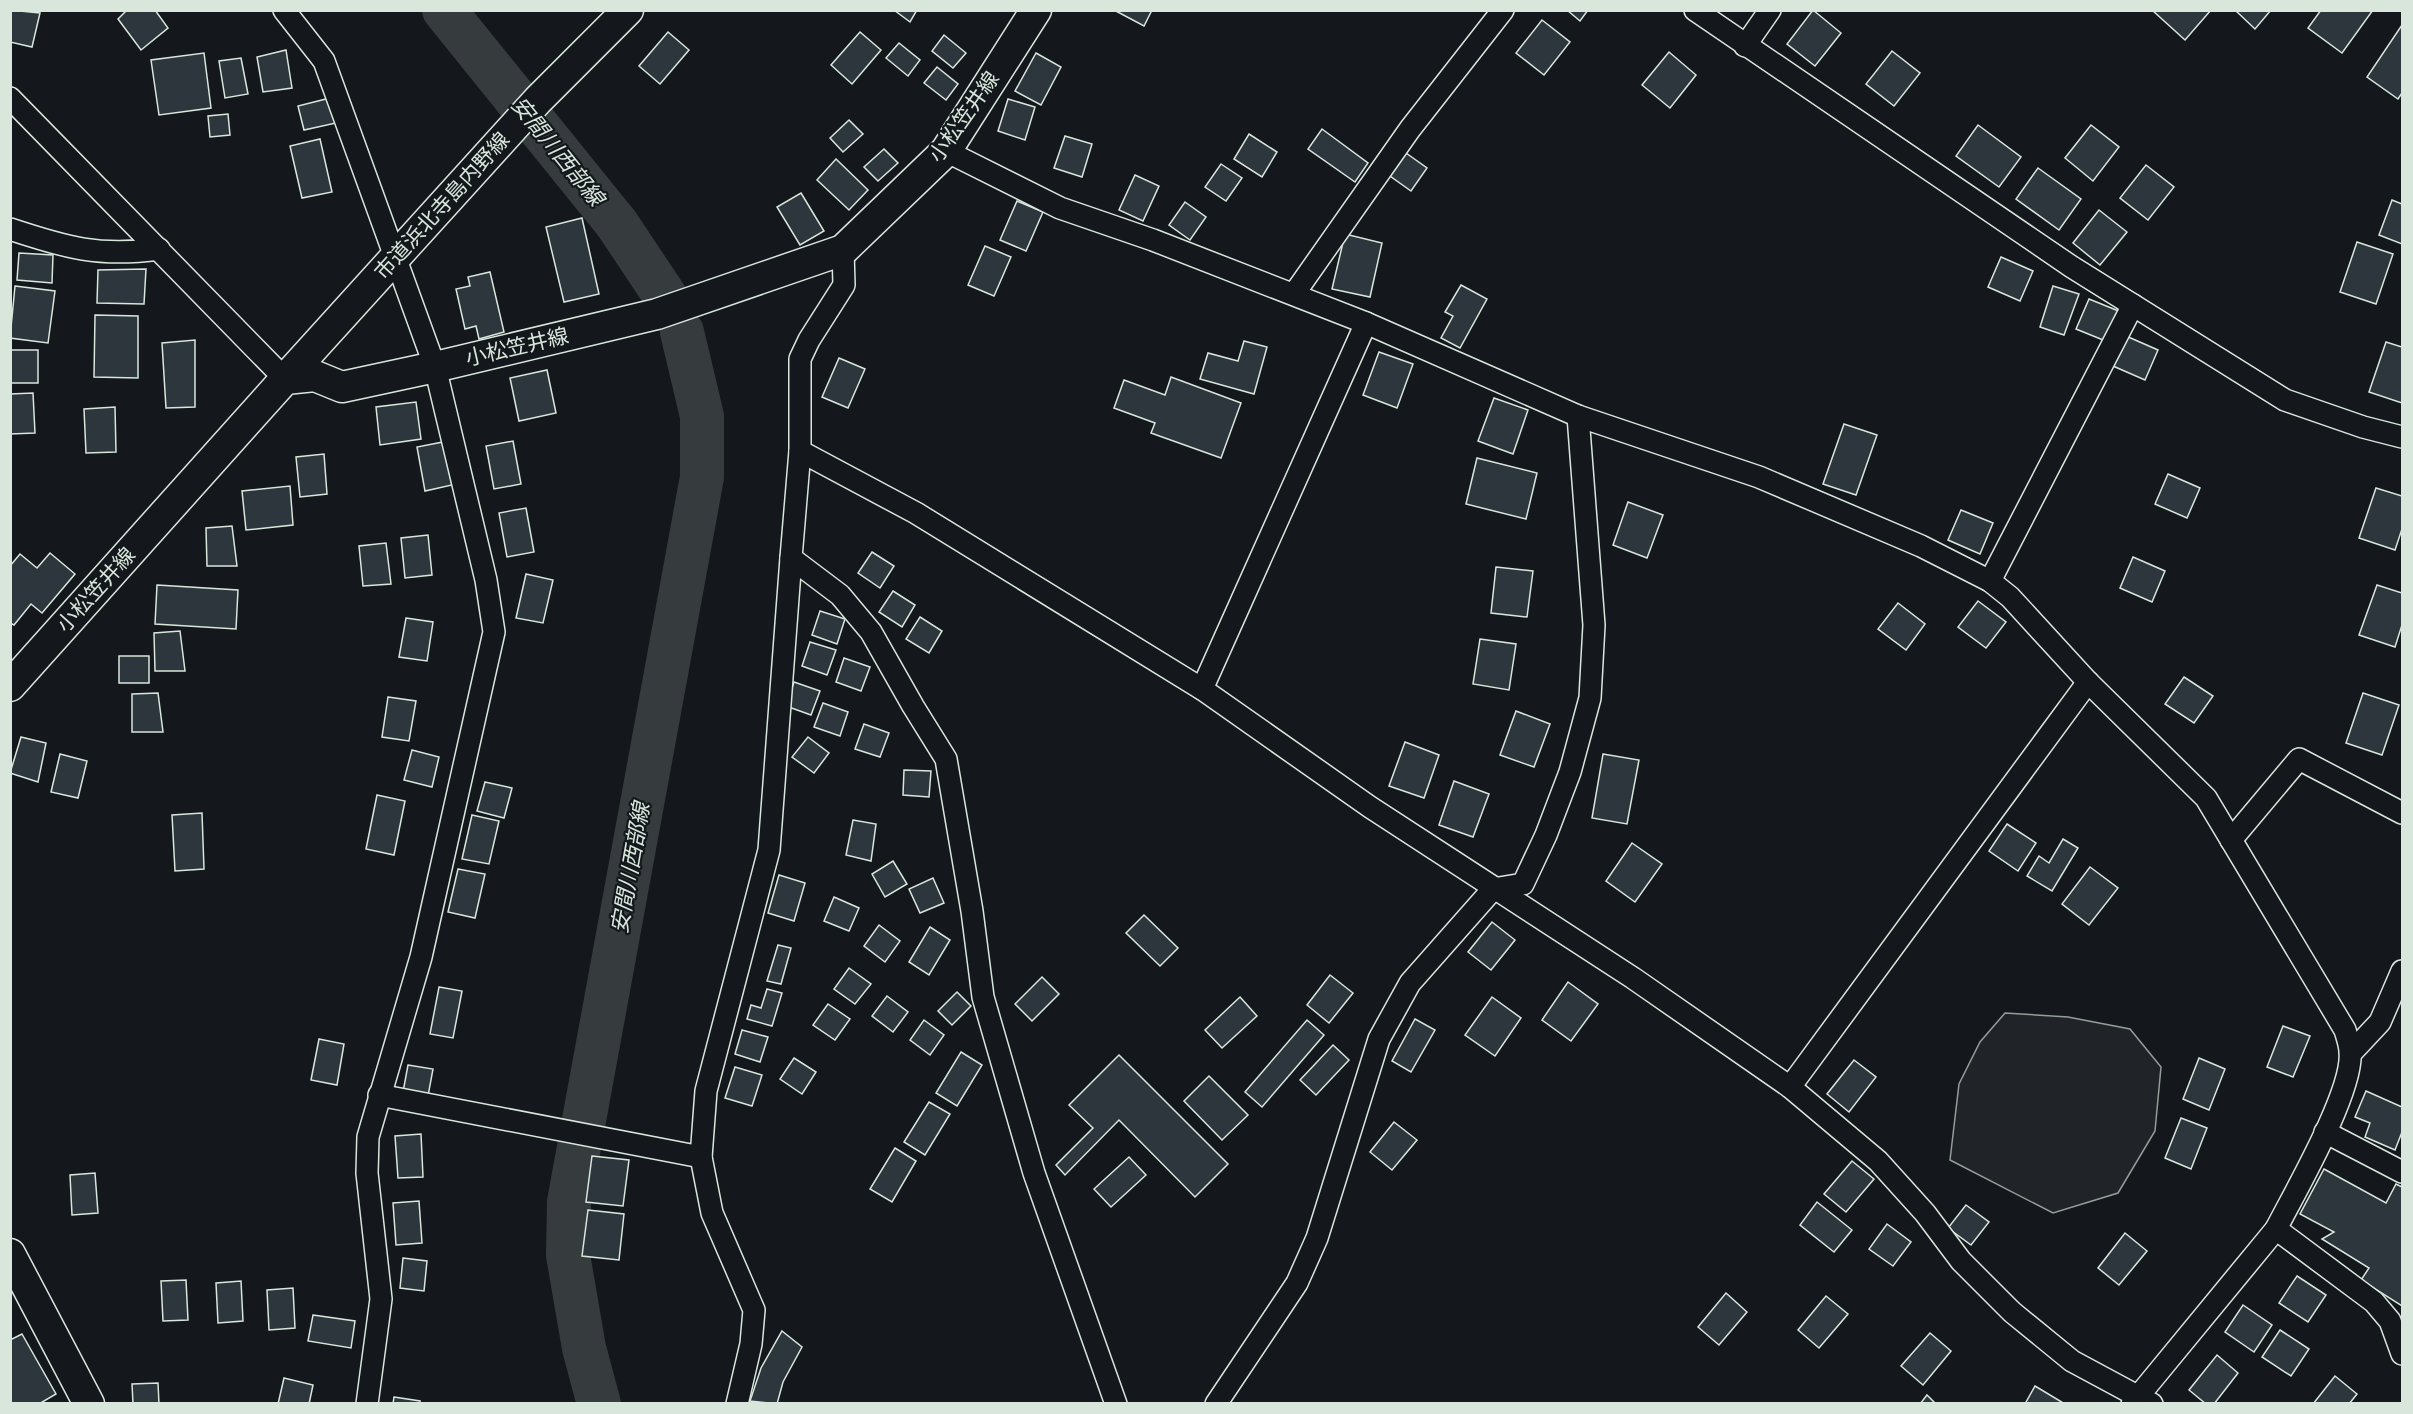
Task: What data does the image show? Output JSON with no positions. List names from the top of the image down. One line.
{"streets":{"main road":["小松笠井線","市道浜北寺島内野線"]},"crossings":[["小松笠井線","市道浜北寺島内野線"]],"water":["安間川西部線"]}
